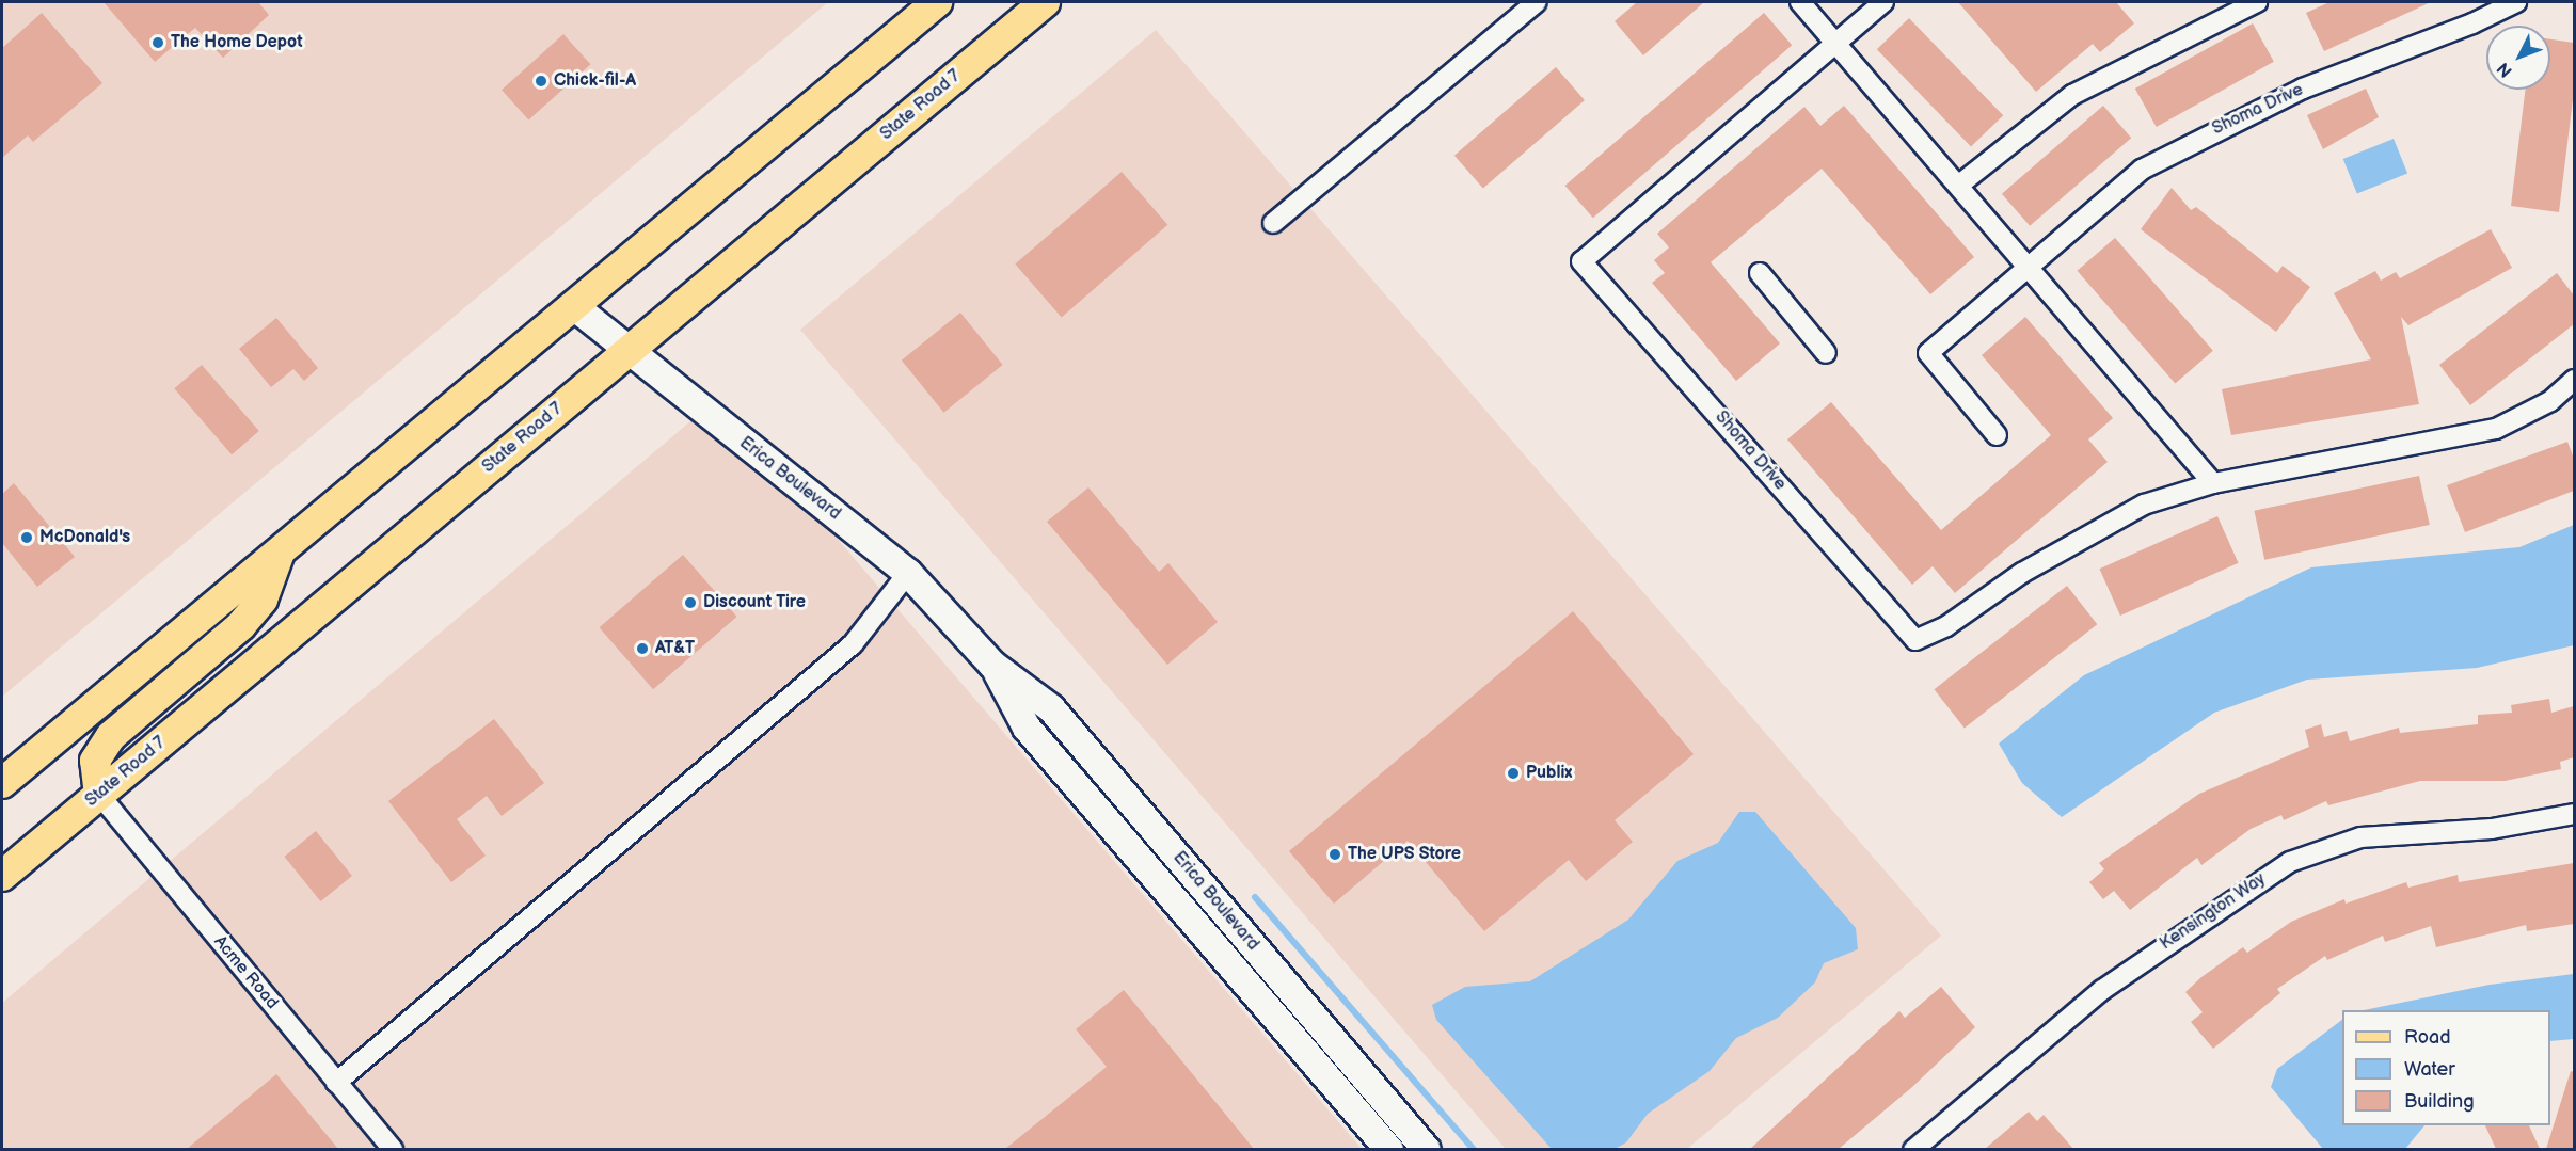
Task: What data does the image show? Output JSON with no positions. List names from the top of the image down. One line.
{"streets":{"main road":["State Road 7"],"street":["Shoma Drive","Erica Boulevard","Kensington Way","Acme Road"]},"crossings":[["State Road 7","Erica Boulevard"],["State Road 7","Acme Road"]],"places":["The Home Depot","Chick-fil-A","McDonald's","Discount Tire","AT&T","Publix","The UPS Store"],"legend":["Road","Water","Building"],"north":"bottom left"}
